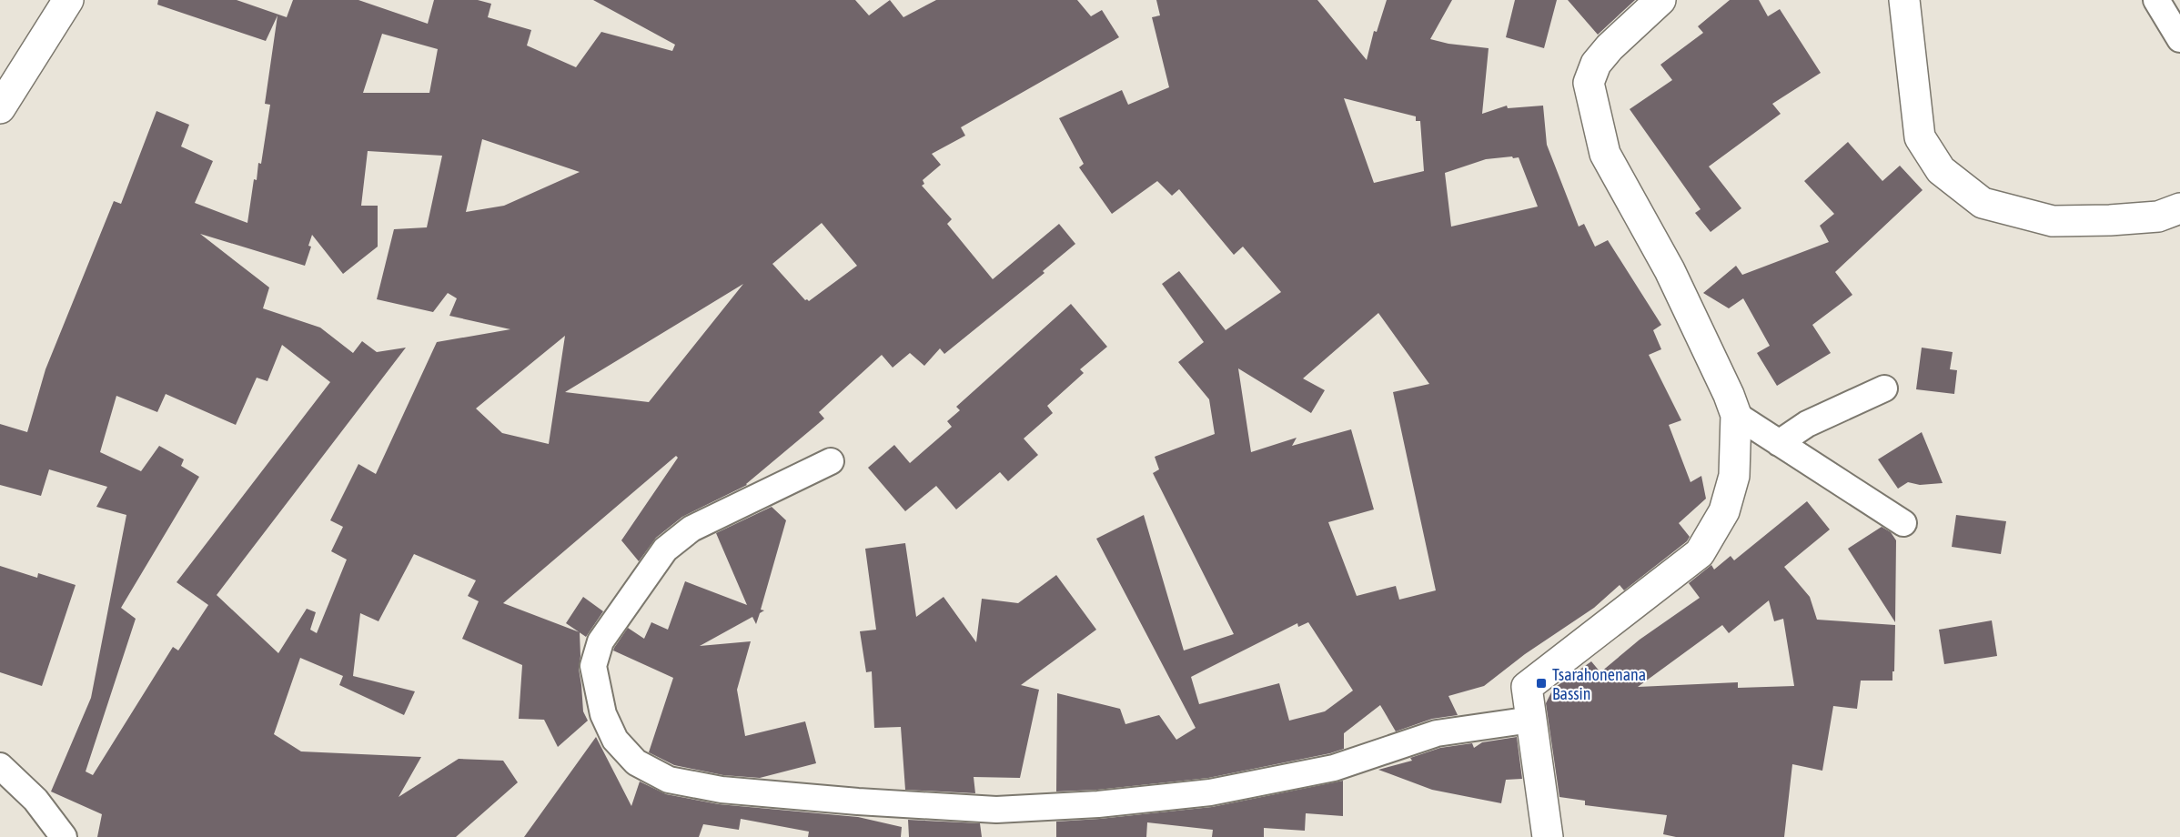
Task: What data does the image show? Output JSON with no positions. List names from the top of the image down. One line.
{"places":{"transit":["Tsarahonenana Bassin"]}}
